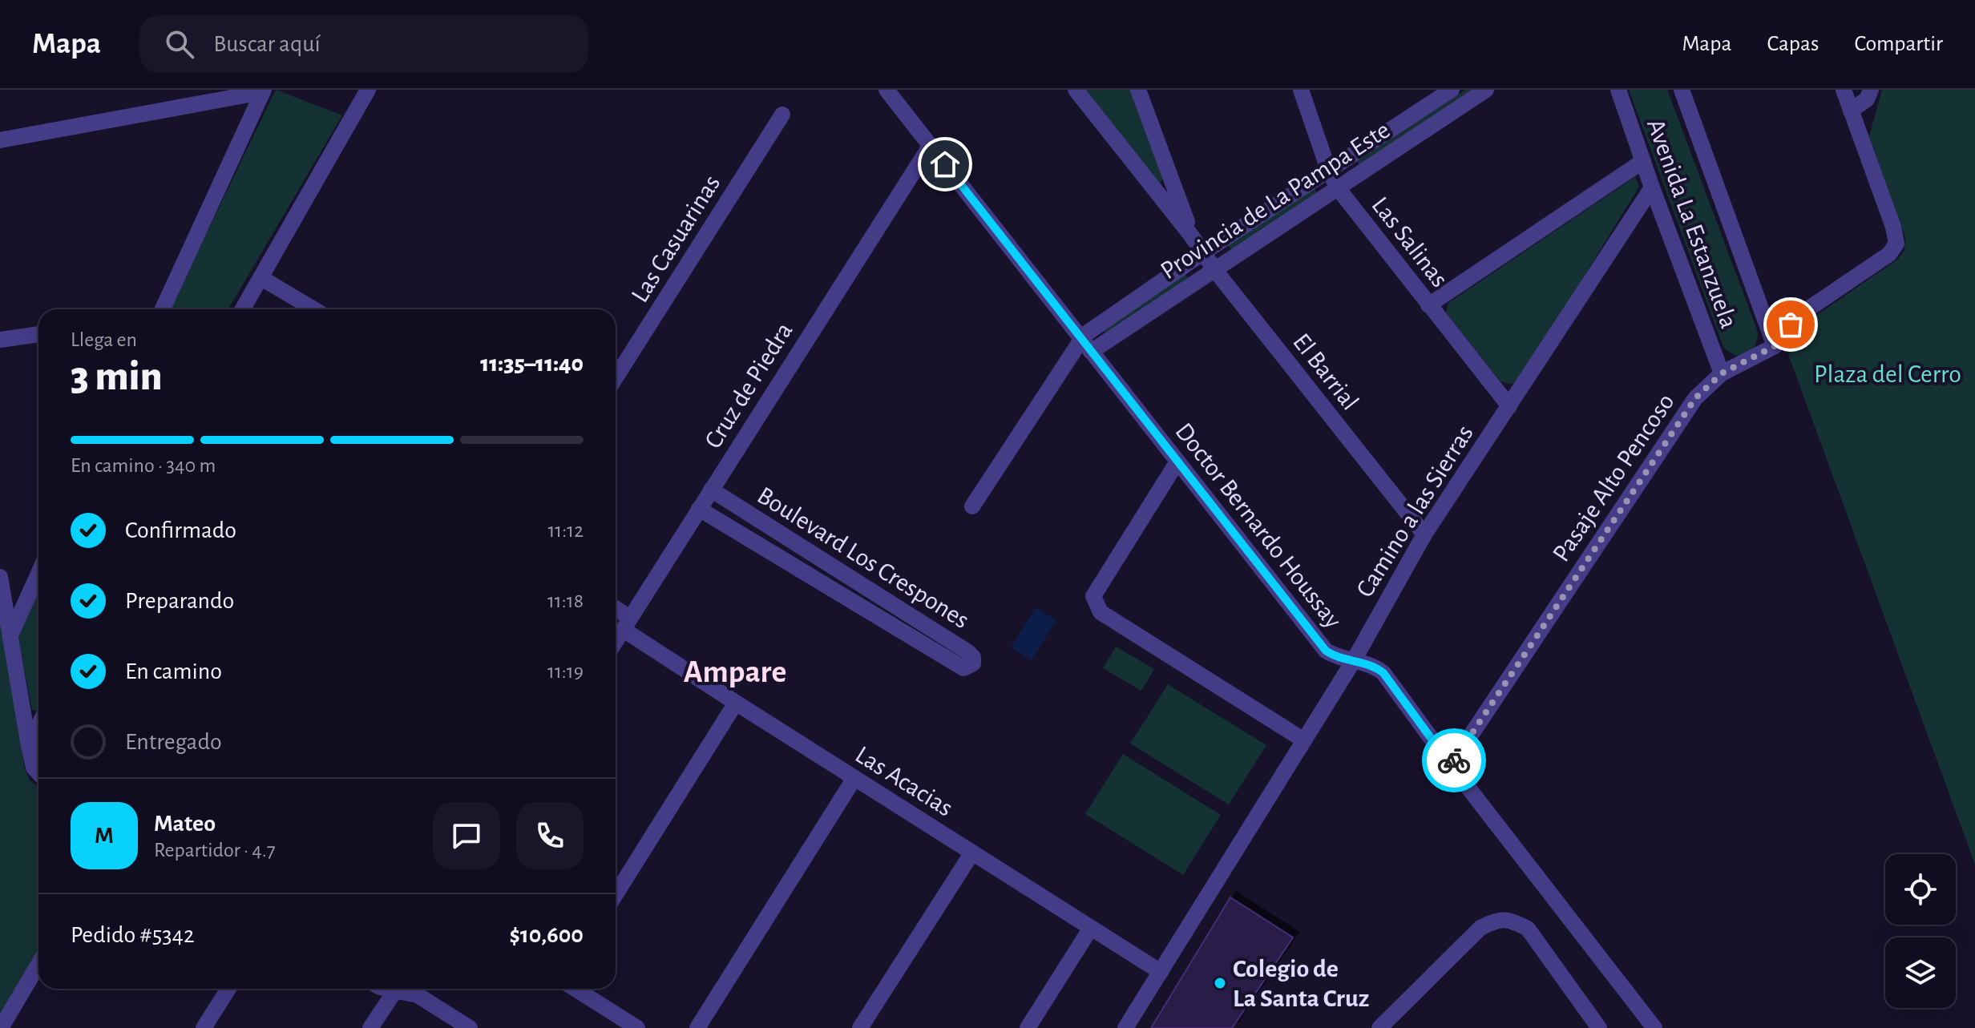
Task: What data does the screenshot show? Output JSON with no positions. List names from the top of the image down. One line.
{"streets":{"street":["Provincia de La Pampa Este","Avenida La Estanzuela","Las Casuarinas","Las Salinas","El Barrial","Cruz de Piedra","Pasaje Alto Pencoso","Camino a las Sierras","Doctor Bernardo Houssay","Boulevard Los Crespones","Las Acacias"]},"crossings":[["Provincia de La Pampa Este","Las Salinas"],["Provincia de La Pampa Este","El Barrial"],["Provincia de La Pampa Este","Doctor Bernardo Houssay"],["Avenida La Estanzuela","Pasaje Alto Pencoso"],["Avenida La Estanzuela","Camino a las Sierras"],["Las Salinas","Camino a las Sierras"],["El Barrial","Camino a las Sierras"],["Cruz de Piedra","Doctor Bernardo Houssay"],["Cruz de Piedra","Boulevard Los Crespones"],["Cruz de Piedra","Las Acacias"],["Pasaje Alto Pencoso","Doctor Bernardo Houssay"],["Camino a las Sierras","Doctor Bernardo Houssay"],["Camino a las Sierras","Las Acacias"]],"districts":["Ampare"],"parks":["Plaza del Cerro"],"places":["Colegio de La Santa Cruz"],"page":{"header":"Mapa","search":"Buscar aquí","nav":["Mapa","Capas","Compartir"],"heading":["3 min","Llega en","11:35–11:40"],"panel":["Mateo","Repartidor · 4.7","Pedido #5342","$10,600"],"bar":"En camino · 340 m","list":[["Confirmado","11:12"],["Preparando","11:18"],["En camino","11:19"],"Entregado"],"round":"M"}}
